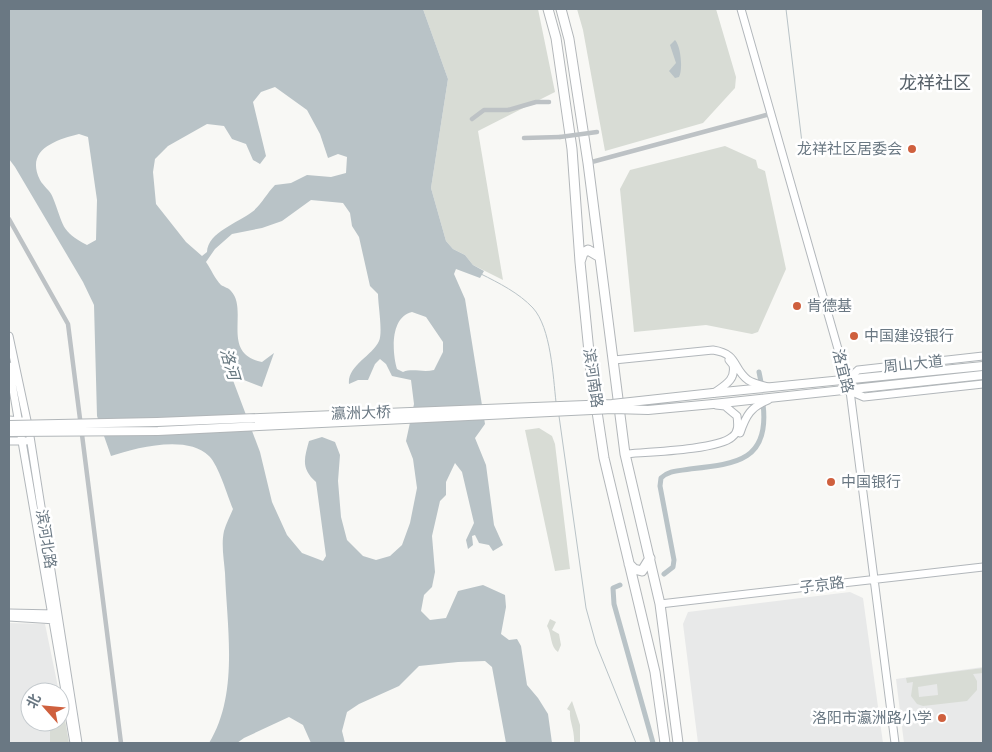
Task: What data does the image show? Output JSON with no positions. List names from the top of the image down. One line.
{"streets":{"highway":["滨河南路"],"main road":["周山大道","洛宜路","瀛洲大桥","滨河北路","子京路"]},"crossings":[["周山大道","洛宜路"],["周山大道","瀛洲大桥"],["洛宜路","子京路"],["滨河南路","子京路"]],"districts":["龙祥社区"],"water":["洛河"],"places":["龙祥社区居委会","肯德基","中国建设银行","中国银行","洛阳市瀛洲路小学"],"north":"top left"}
